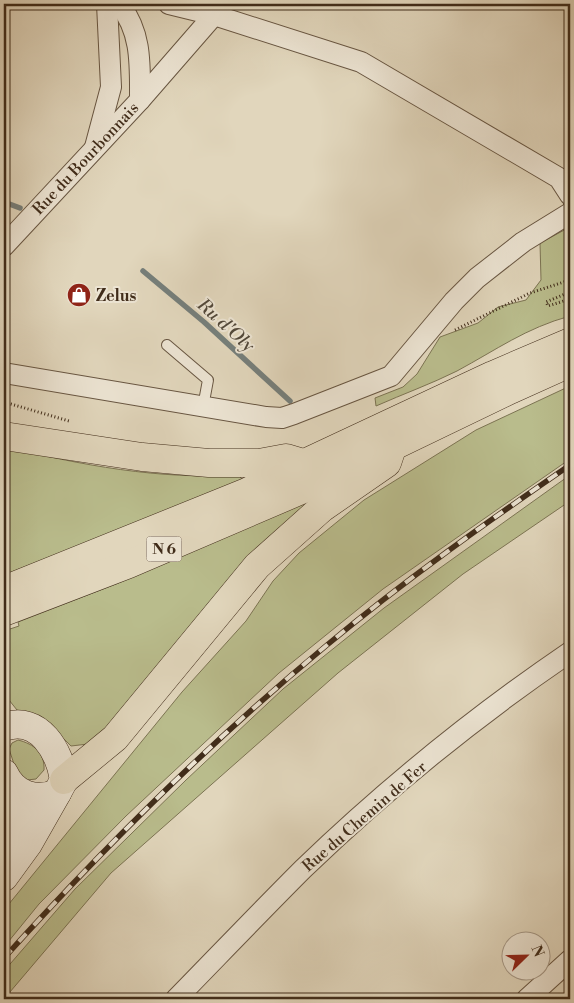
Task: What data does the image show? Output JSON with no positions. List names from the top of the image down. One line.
{"streets":{"main road":["N 6"],"street":["Rue du Bourbonnais","Rue du Chemin de Fer"]},"water":["Ru d'Oly"],"places":{"shop":["Zelus"]},"north":"top right"}
